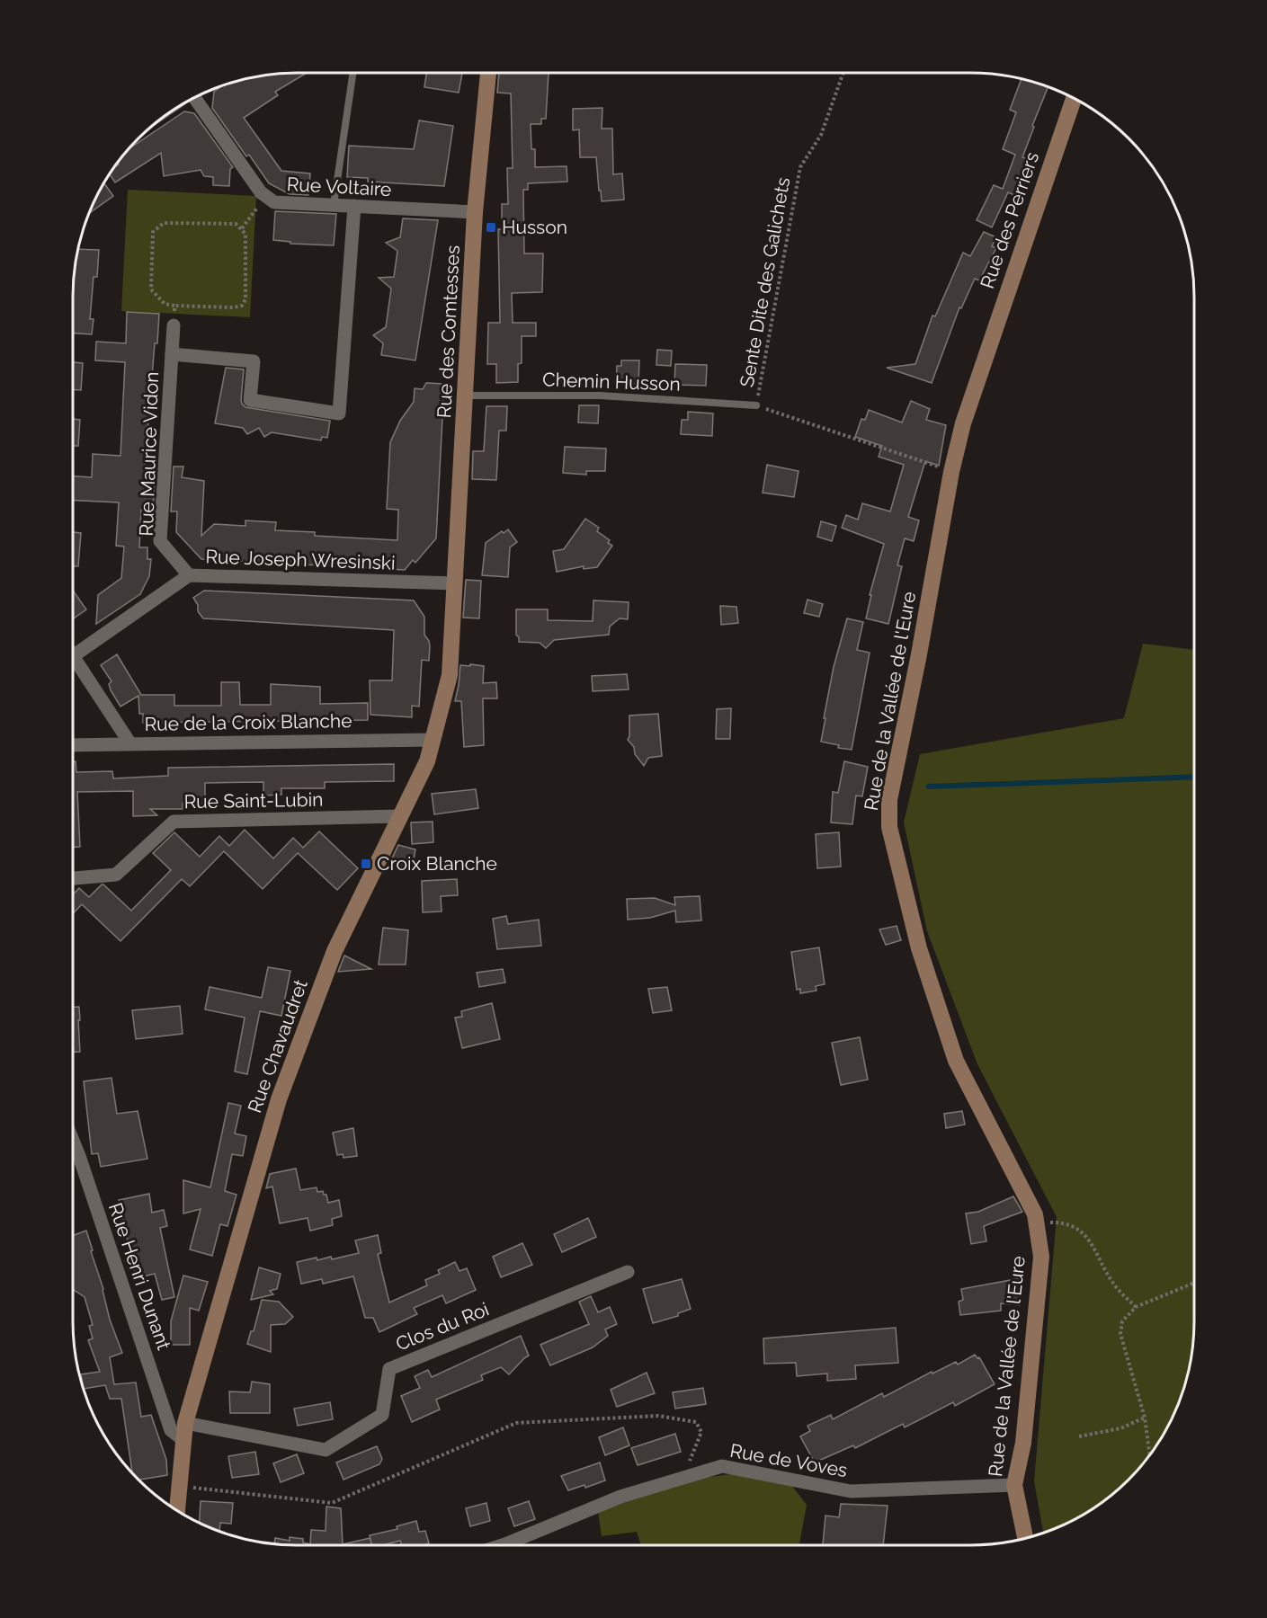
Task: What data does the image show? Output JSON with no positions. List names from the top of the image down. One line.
{"streets":{"street":["Rue Voltaire","Rue des Perriers","Rue des Comtesses","Rue Maurice Vidon","Rue Joseph Wresinski","Rue de la Vallée de l'Eure","Rue de la Croix Blanche","Rue Saint-Lubin","Rue Chavaudret","Rue Henri Dunant","Clos du Roi","Rue de Voves"],"lane":["Chemin Husson"],"path":["Sente Dite des Galichets"]},"crossings":[["Rue Voltaire","Rue des Comtesses"],["Rue des Perriers","Rue de la Vallée de l'Eure"],["Sente Dite des Galichets","Chemin Husson"],["Sente Dite des Galichets","Rue de la Vallée de l'Eure"],["Rue des Comtesses","Chemin Husson"],["Rue des Comtesses","Rue Joseph Wresinski"],["Rue des Comtesses","Rue Chavaudret"],["Rue Maurice Vidon","Rue Joseph Wresinski"],["Rue de la Vallée de l'Eure","Rue de Voves"],["Rue de la Croix Blanche","Rue Chavaudret"],["Rue Saint-Lubin","Rue Chavaudret"],["Rue Chavaudret","Rue Henri Dunant"],["Rue Chavaudret","Clos du Roi"]],"places":{"transit":["Husson","Croix Blanche"]}}
